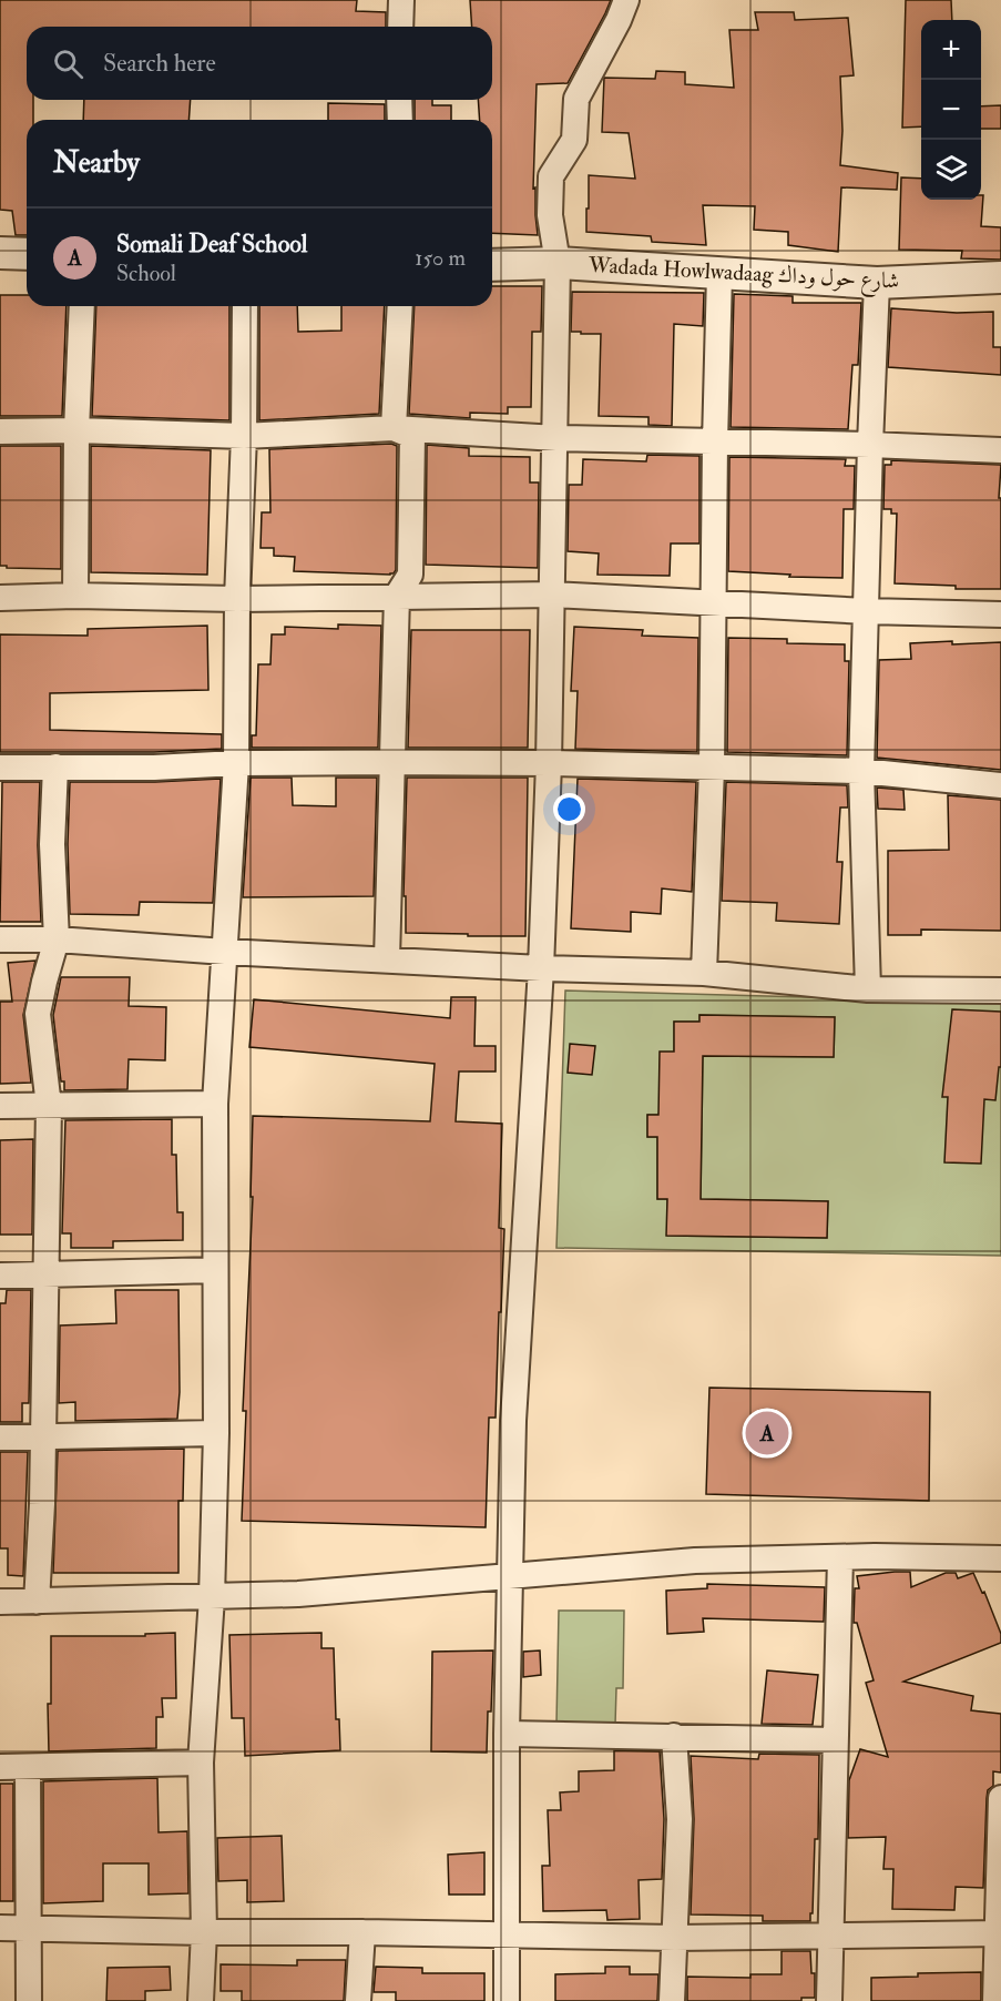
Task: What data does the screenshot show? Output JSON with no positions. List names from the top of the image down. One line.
{"streets":{"street":["Wadada Howlwadaag شارع حول وداك"]},"page":{"map_buttons":["+","−"],"search":"Search here","heading":"Nearby","list":[{"mark":"A","name":"Somali Deaf School","note":"School","value":"150 m"}],"pins":"A"}}
